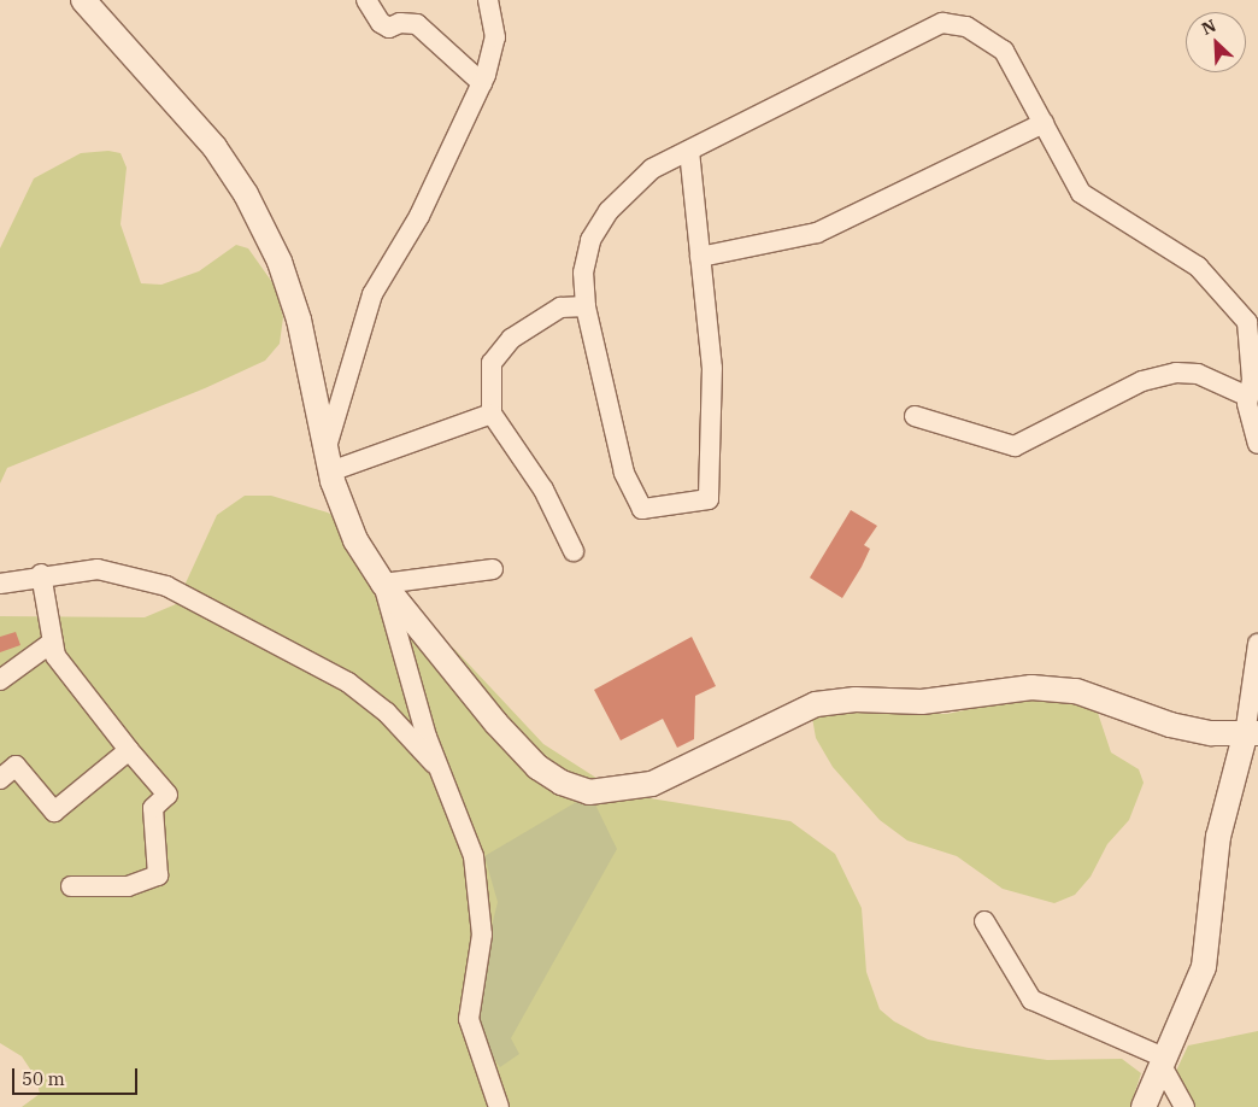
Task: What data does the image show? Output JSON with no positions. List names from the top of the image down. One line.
{"scale_bar":"50 m","north":"top left"}
